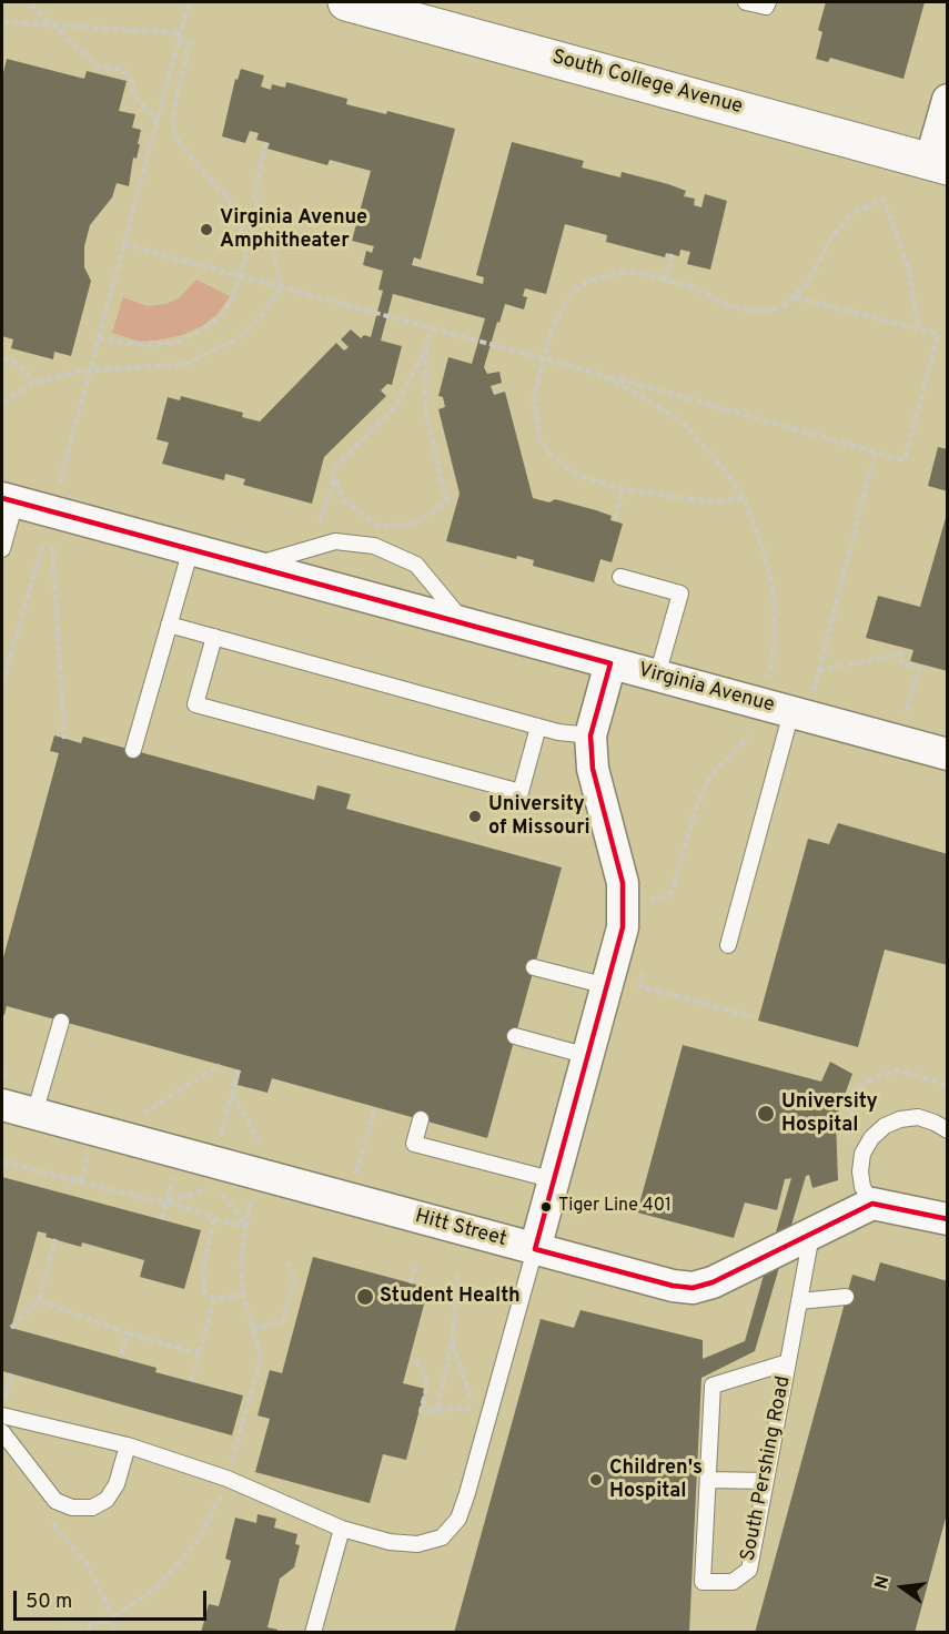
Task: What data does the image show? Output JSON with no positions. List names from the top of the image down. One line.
{"streets":{"main road":["South College Avenue"],"street":["Virginia Avenue","Hitt Street"],"lane":["South Pershing Road"]},"crossings":[["Hitt Street","South Pershing Road"]],"places":["Virginia Avenue Amphitheater","University of Missouri","University Hospital","Tiger Line 401","Student Health","Children's Hospital"],"scale_bar":"50 m","north":"left"}
